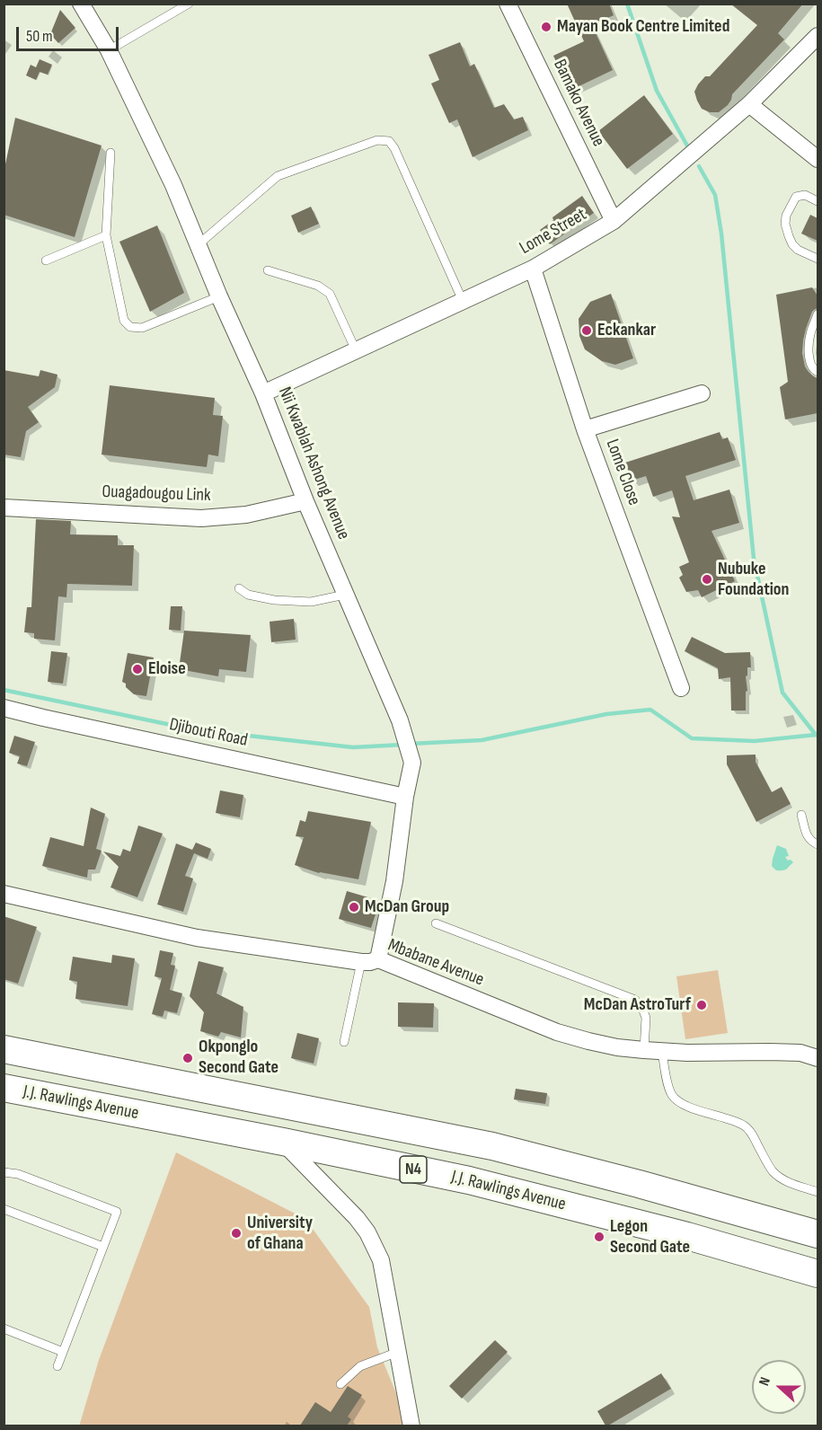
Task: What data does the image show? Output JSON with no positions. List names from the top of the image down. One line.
{"streets":{"highway":["J.J. Rawlings Avenue","N4"],"street":["Bamako Avenue","Lome Street","Nii Kwablah Ashong Avenue","Lome Close","Ouagadougou Link","Djibouti Road","Mbabane Avenue"]},"crossings":[["Bamako Avenue","Lome Street"],["Lome Street","Nii Kwablah Ashong Avenue"],["Lome Street","Lome Close"],["Nii Kwablah Ashong Avenue","Ouagadougou Link"],["Nii Kwablah Ashong Avenue","Djibouti Road"],["Nii Kwablah Ashong Avenue","Mbabane Avenue"]],"places":["Mayan Book Centre Limited","Eckankar","Nubuke Foundation","Eloise","McDan Group","McDan AstroTurf","Okponglo Second Gate","University of Ghana","Legon Second Gate"],"scale_bar":"50 m","north":"left"}
